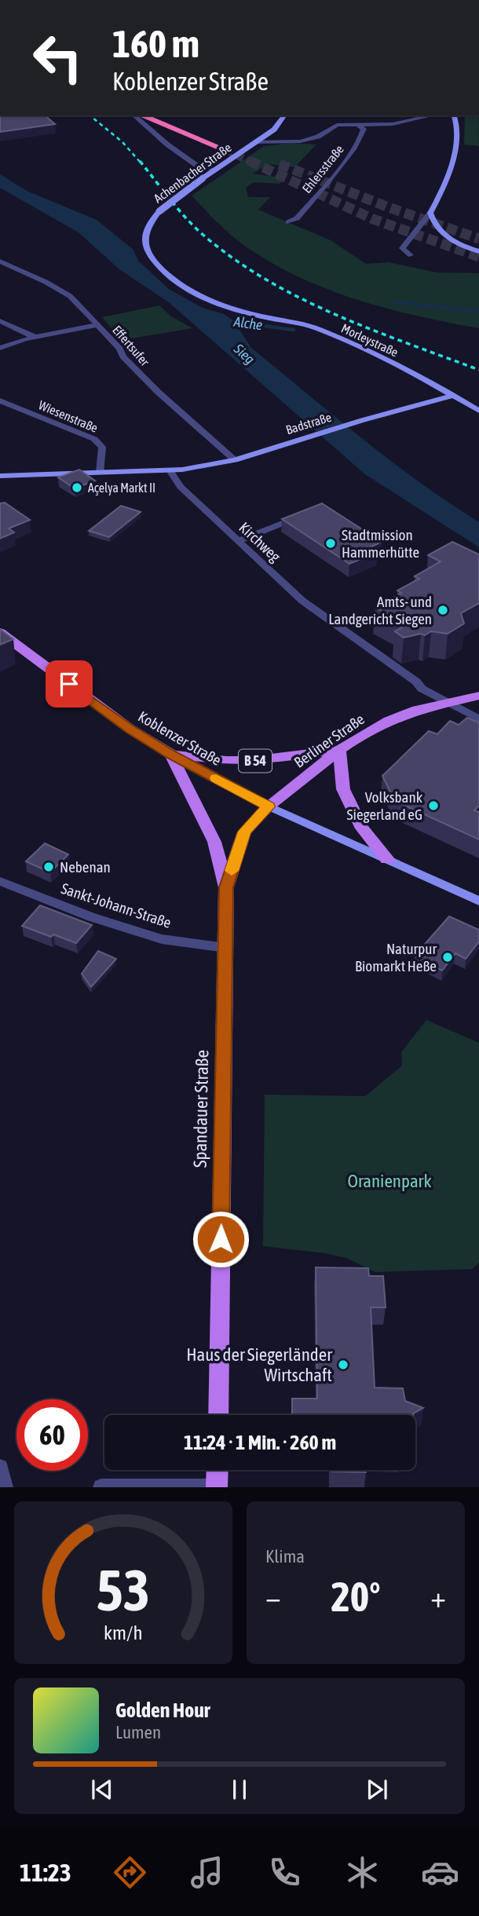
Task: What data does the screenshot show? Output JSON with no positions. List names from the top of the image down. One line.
{"streets":{"main road":["Achenbacher Straße","Morleystraße","Badstraße","Koblenzer Straße","Berliner Straße","B 54","Spandauer Straße"],"street":["Ehlersstraße","Effertsufer","Wiesenstraße","Kirchweg","Sankt-Johann-Straße"]},"crossings":[["Achenbacher Straße","Morleystraße"],["Morleystraße","Badstraße"],["Effertsufer","Badstraße"],["Badstraße","Kirchweg"],["Kirchweg","Berliner Straße"],["Koblenzer Straße","Berliner Straße"],["Koblenzer Straße","B 54"],["Koblenzer Straße","Spandauer Straße"],["Berliner Straße","B 54"],["Berliner Straße","Spandauer Straße"],["B 54","Spandauer Straße"],["Sankt-Johann-Straße","Spandauer Straße"]],"water":["Alche","Sieg"],"parks":["Oranienpark"],"places":["Açelya Markt II","Stadtmission Hammerhütte","Amts- und Landgericht Siegen","Volksbank Siegerland eG","Nebenan","Naturpur Biomarkt Heße","Haus der Siegerländer Wirtschaft"],"page":{"turn":["160 m","Koblenzer Straße"],"limit":"60","trip":"11:24 · 1 Min. · 260 m","tile":"Klima","heat":["−","20°","+"],"song":["Golden Hour","Lumen"],"tabs":"11:23","gauge":["53","km/h"]}}
